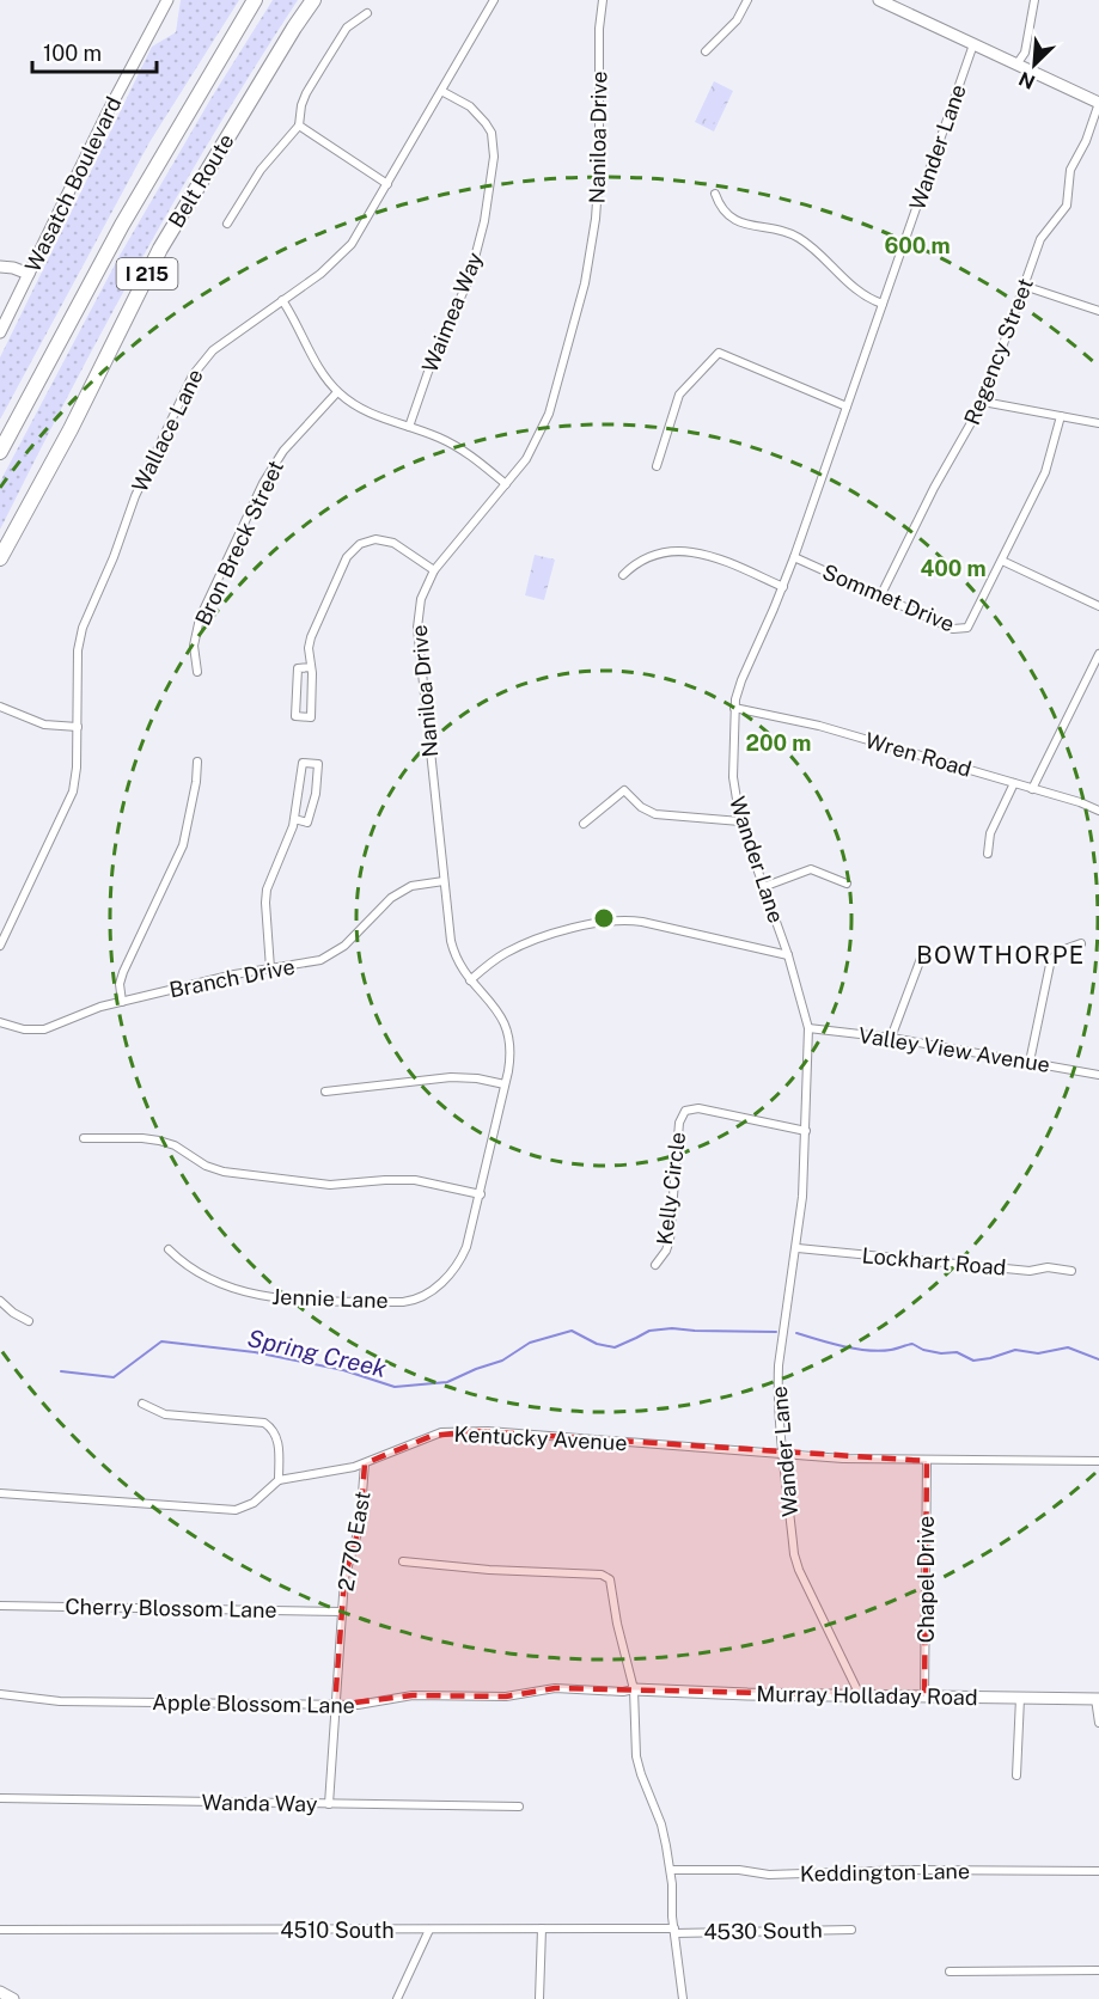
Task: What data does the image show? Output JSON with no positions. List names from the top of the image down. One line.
{"streets":{"highway":["Belt Route","I 215"],"street":["Naniloa Drive","Wander Lane","Wasatch Boulevard","Waimea Way","Regency Street","Wallace Lane","Bron Breck Street","Sommet Drive","Wren Road","Branch Drive","Valley View Avenue","Kelly Circle","Lockhart Road","Jennie Lane","Kentucky Avenue","2770 East","Chapel Drive","Cherry Blossom Lane","Murray Holladay Road","Apple Blossom Lane","Wanda Way","Keddington Lane","4510 South","4530 South"]},"crossings":[["Naniloa Drive","Branch Drive"],["Naniloa Drive","Jennie Lane"],["Wander Lane","Sommet Drive"],["Wander Lane","Wren Road"],["Wander Lane","Valley View Avenue"],["Wander Lane","Kelly Circle"],["Wander Lane","Lockhart Road"],["Wander Lane","Kentucky Avenue"],["Wander Lane","Murray Holladay Road"],["Waimea Way","Wallace Lane"],["Regency Street","Sommet Drive"],["Kentucky Avenue","2770 East"],["Kentucky Avenue","Chapel Drive"],["2770 East","Cherry Blossom Lane"],["2770 East","Apple Blossom Lane"],["2770 East","Wanda Way"],["Chapel Drive","Murray Holladay Road"],["Murray Holladay Road","Apple Blossom Lane"],["4510 South","4530 South"]],"districts":["BOWTHORPE"],"water":["Spring Creek"],"scale_bar":"100 m","north":"bottom left","rings":["600 m","400 m","200 m"]}
